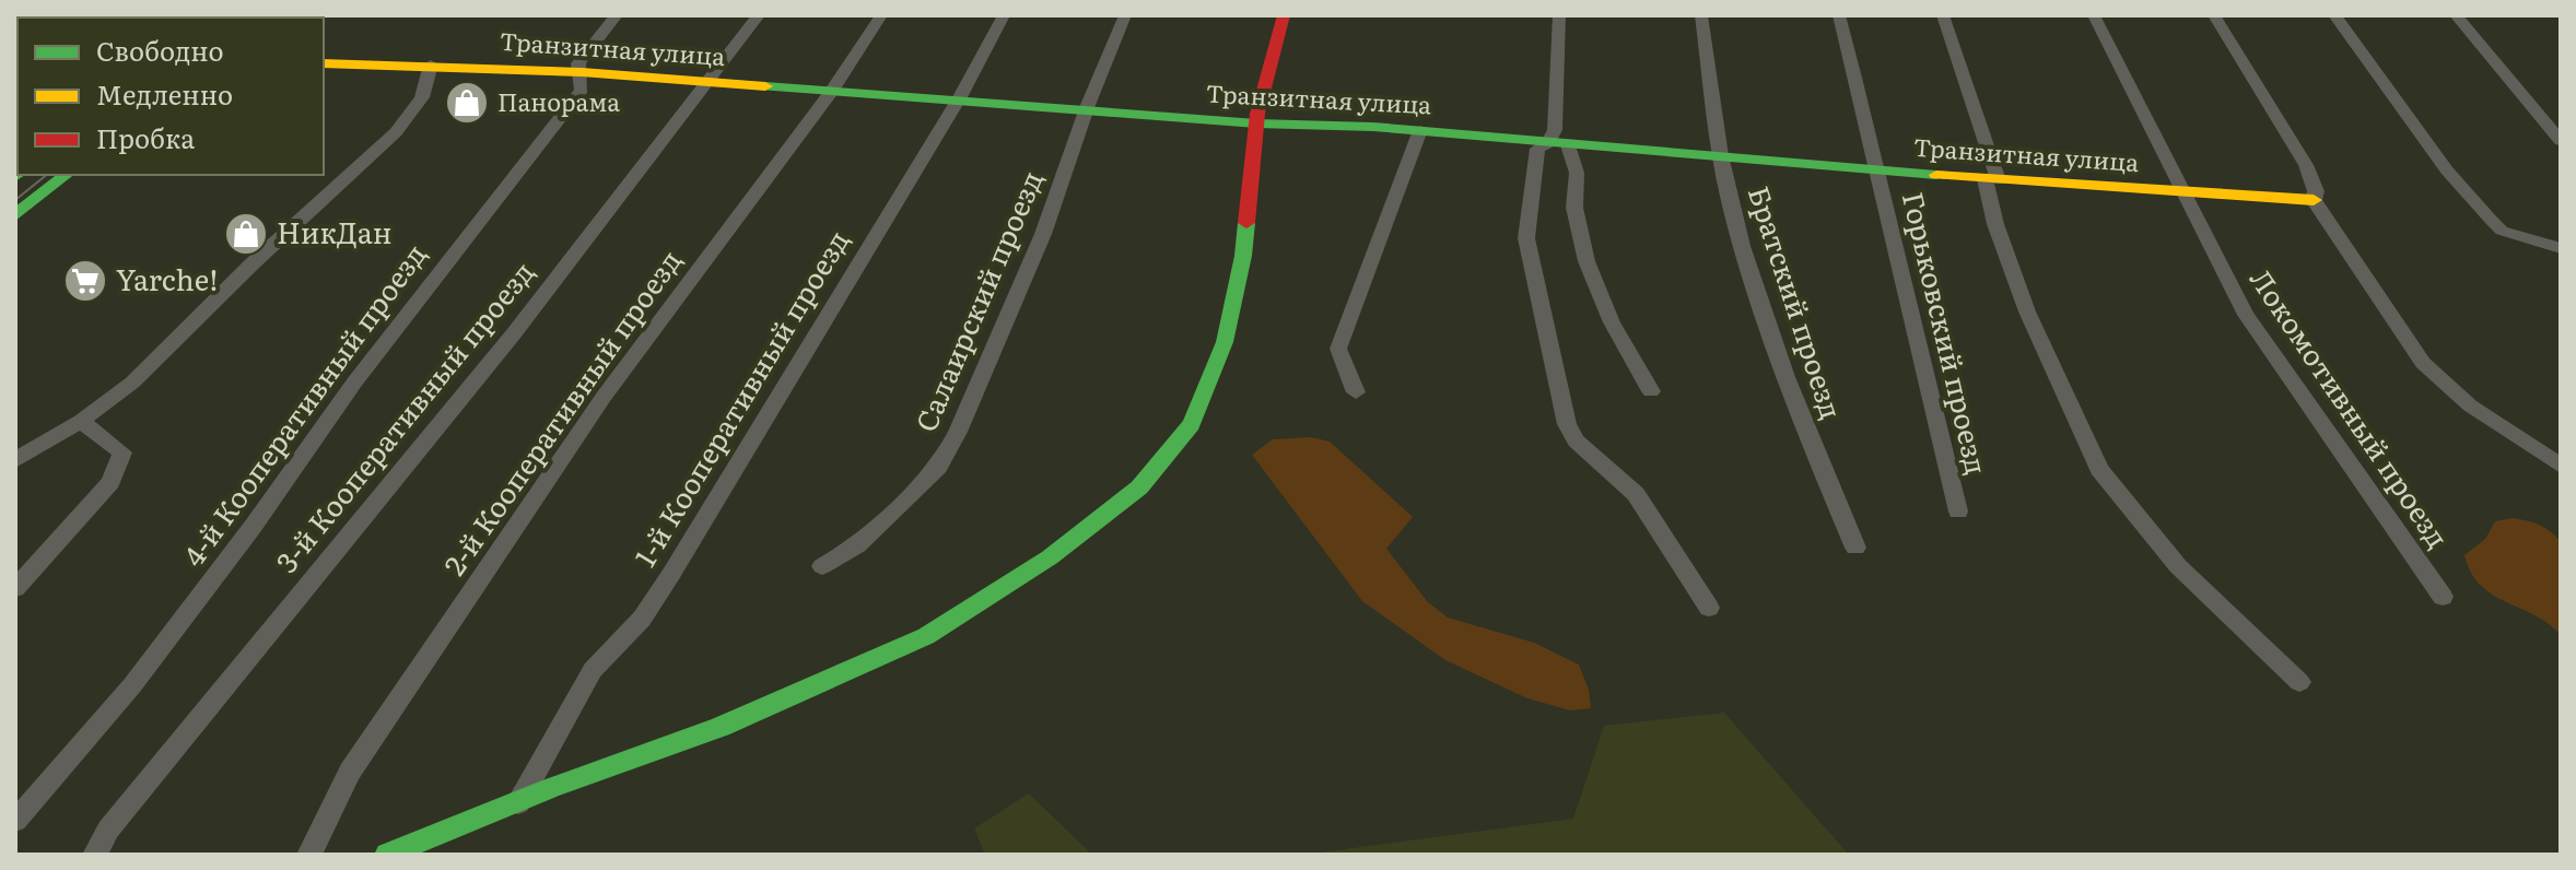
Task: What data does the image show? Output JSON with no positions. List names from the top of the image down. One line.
{"streets":{"street":["Транзитная улица","Салаирский проезд","Братский проезд","Горьковский проезд","1-й Кооперативный проезд","4-й Кооперативный проезд","Локомотивный проезд","2-й Кооперативный проезд","3-й Кооперативный проезд"]},"crossings":[["Транзитная улица","Салаирский проезд"],["Транзитная улица","Братский проезд"],["Транзитная улица","Горьковский проезд"],["Транзитная улица","1-й Кооперативный проезд"],["Транзитная улица","4-й Кооперативный проезд"],["Транзитная улица","Локомотивный проезд"],["Транзитная улица","2-й Кооперативный проезд"],["Транзитная улица","3-й Кооперативный проезд"]],"places":{"shop":["Панорама","НикДан"],"supermarket":["Yarche!"]},"legend":["Свободно","Медленно","Пробка"]}
